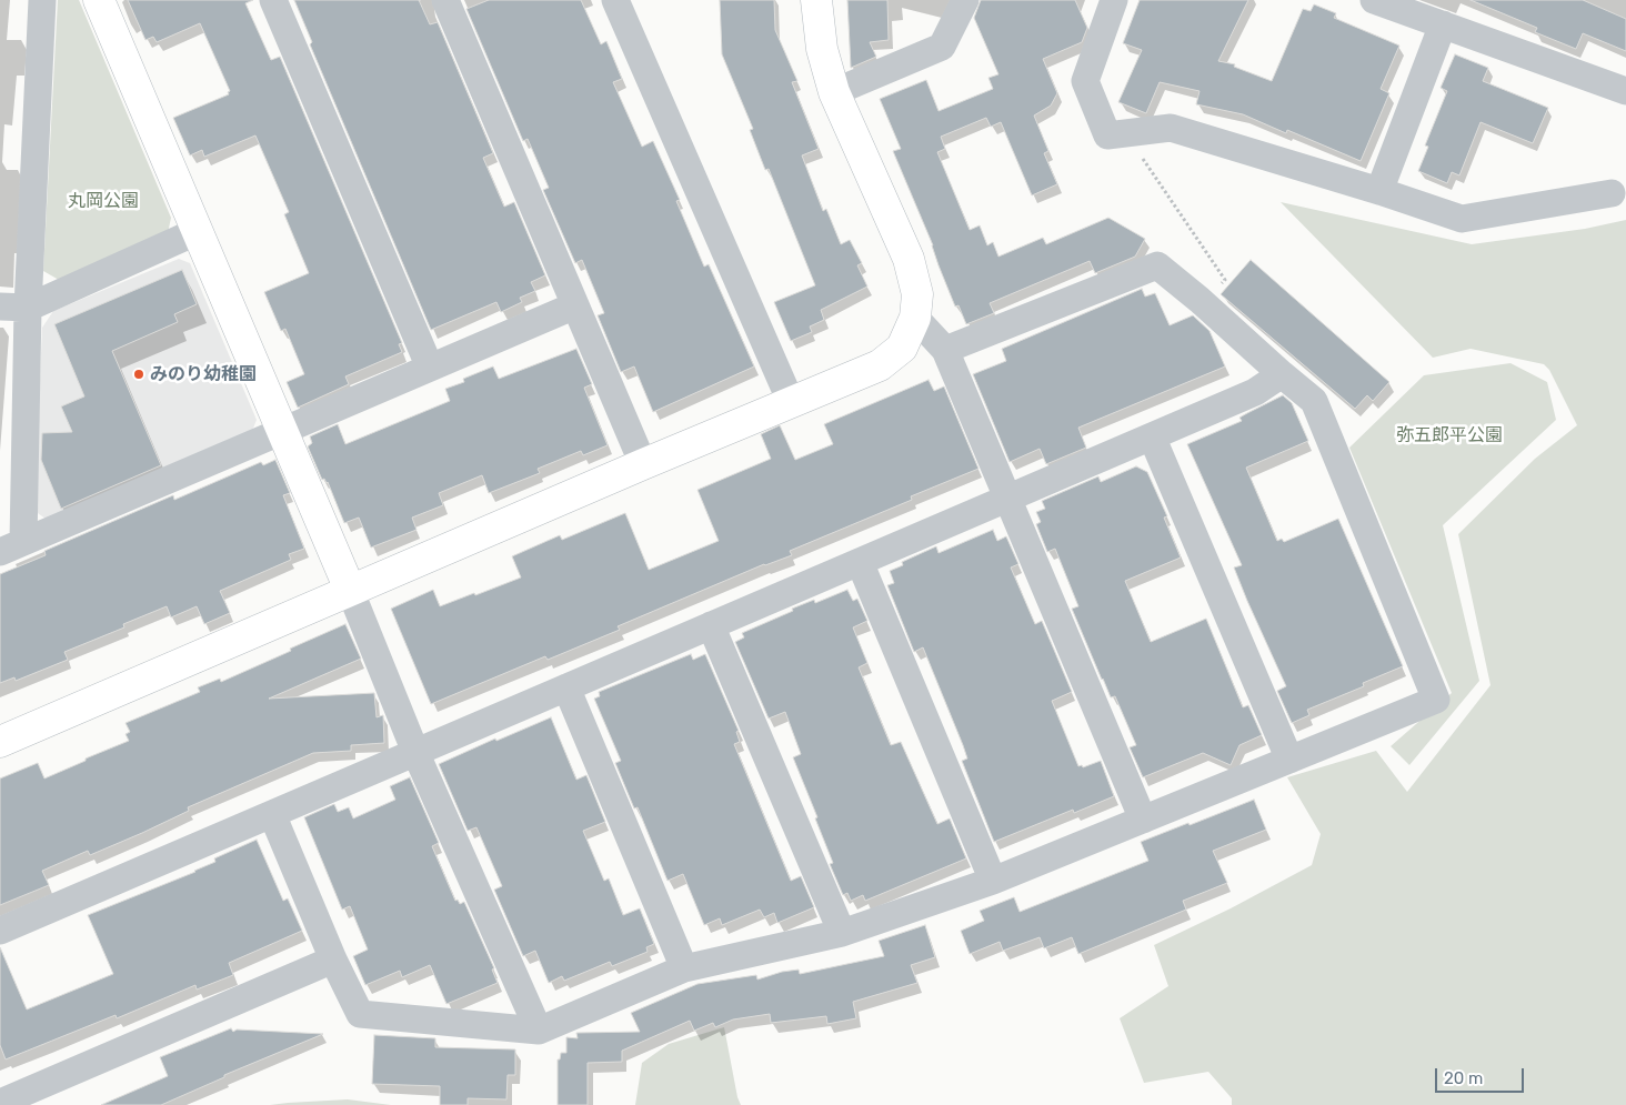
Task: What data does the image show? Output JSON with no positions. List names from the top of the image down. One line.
{"parks":["丸岡公園","弥五郎平公園"],"places":["みのり幼稚園"],"scale_bar":"20 m"}
